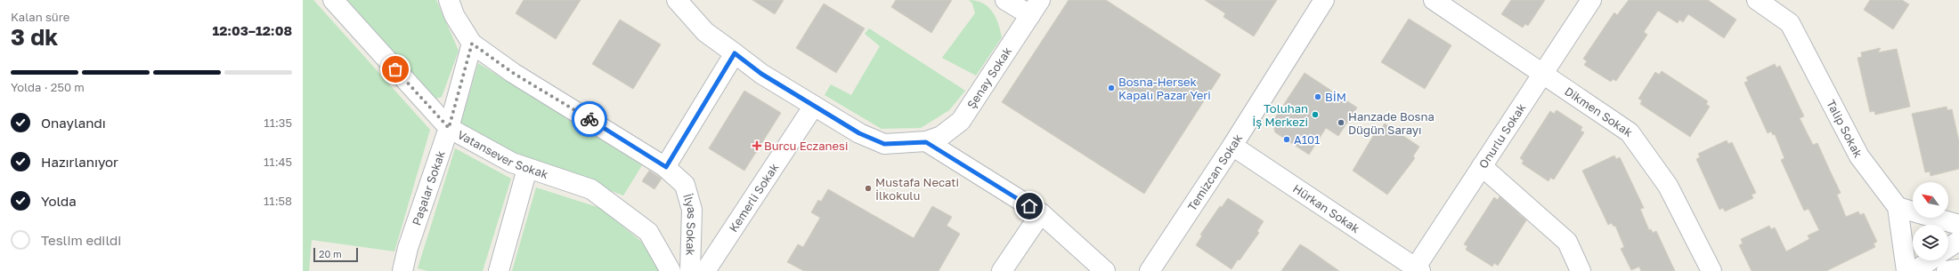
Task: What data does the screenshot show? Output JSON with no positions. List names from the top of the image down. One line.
{"streets":{"street":["Şenay Sokak","Dikmen Sokak","Talip Sokak","Onurlu Sokak","Vatansever Sokak","Temizcan Sokak","Paşalar Sokak","Kemerli Sokak","Hürkan Sokak","İlyas Sokak"]},"crossings":[["Dikmen Sokak","Onurlu Sokak"],["Onurlu Sokak","Hürkan Sokak"],["Vatansever Sokak","Paşalar Sokak"],["Temizcan Sokak","Hürkan Sokak"],["Paşalar Sokak","İlyas Sokak"]],"places":{"other":["Bosna-Hersek Kapalı Pazar Yeri","BİM","Toluhan İş Merkezi","Hanzade Bosna Düğün Sarayı","A101","Mustafa Necati İlkokulu"],"health":["Burcu Eczanesi"]},"scale_bar":"20 m","north":"top left","page":{"heading":["3 dk","Kalan süre","12:03–12:08"],"bar":"Yolda · 250 m","list":[["Onaylandı","11:35"],["Hazırlanıyor","11:45"],["Yolda","11:58"],"Teslim edildi"],"scale":"20 m"}}
